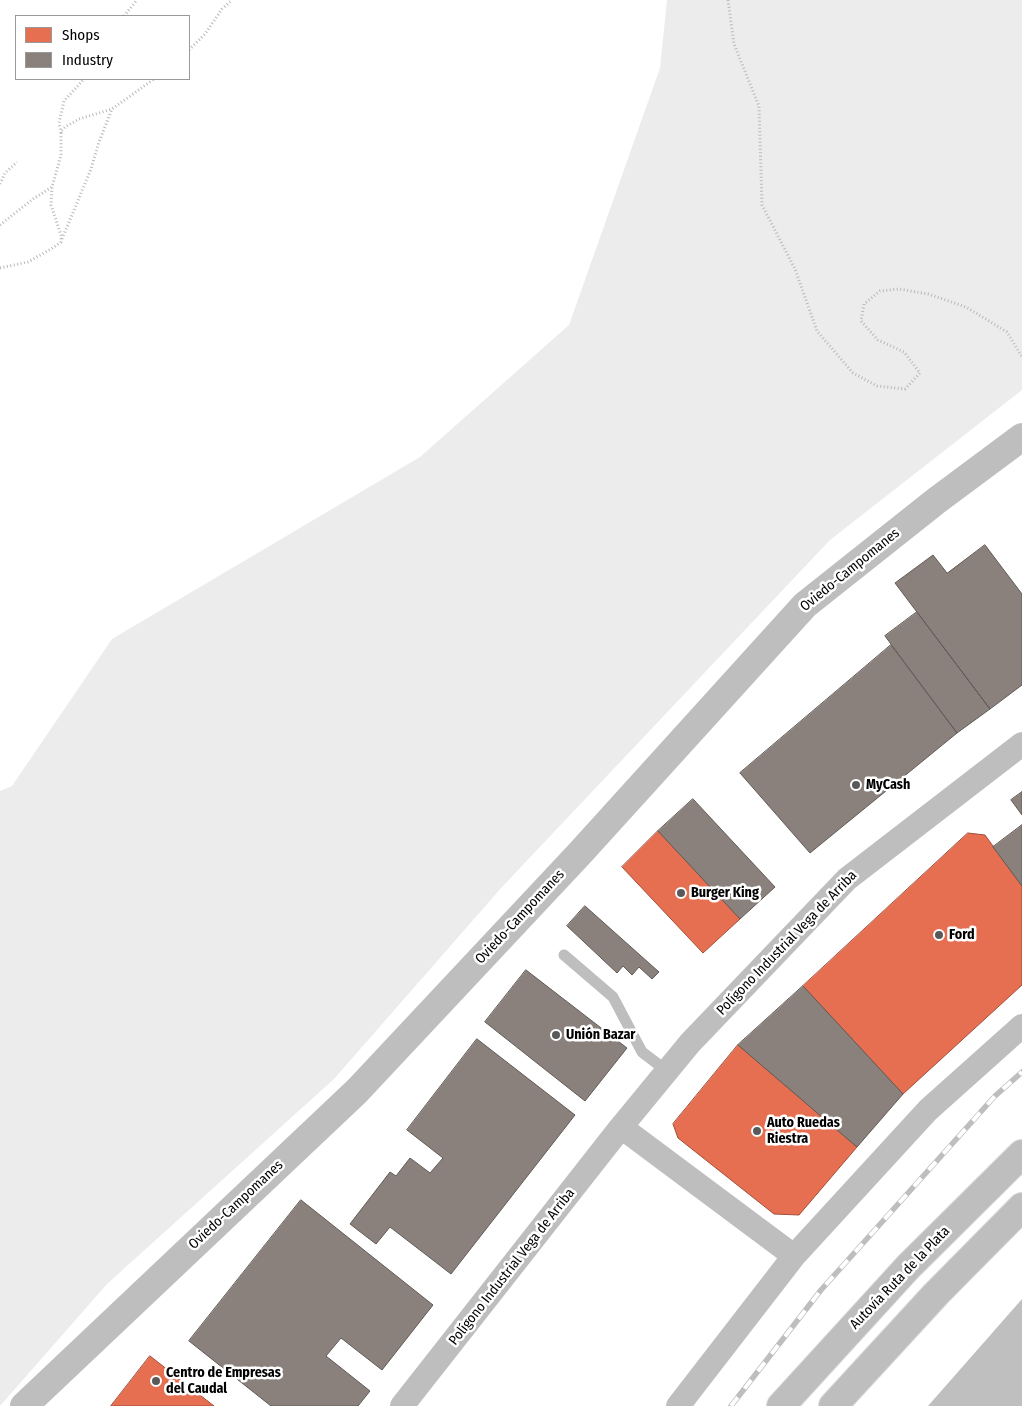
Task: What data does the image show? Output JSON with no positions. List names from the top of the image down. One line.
{"streets":{"main road":["Oviedo-Campomanes","Autovía Ruta de la Plata"],"street":["Polígono Industrial Vega de Arriba"]},"places":["MyCash","Burger King","Ford","Unión Bazar","Auto Ruedas Riestra","Centro de Empresas del Caudal"],"legend":["Shops","Industry"]}
